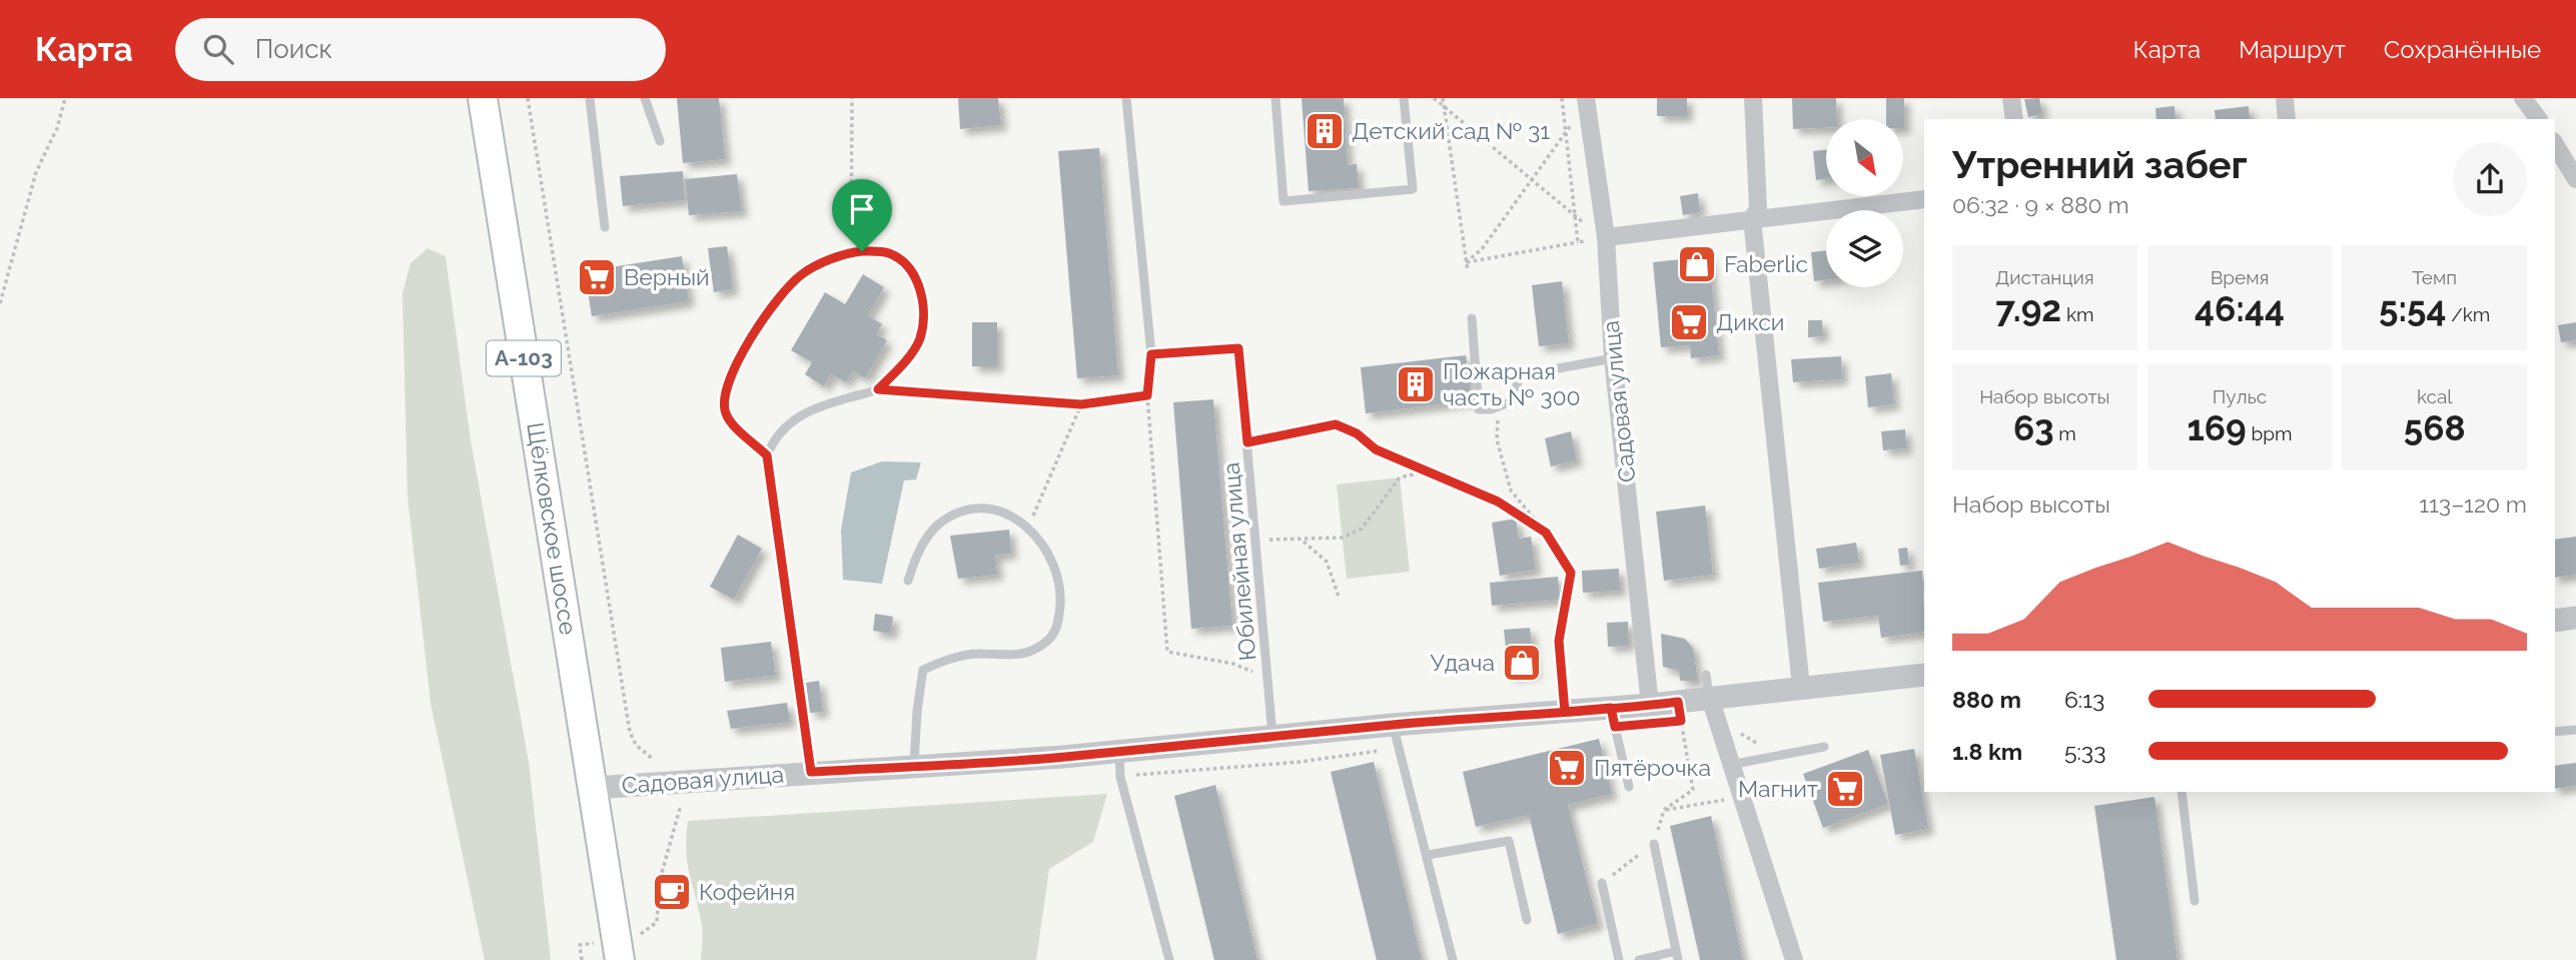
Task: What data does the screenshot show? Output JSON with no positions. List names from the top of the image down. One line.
{"streets":{"main road":["А-103","Щёлковское шоссе"],"street":["Садовая улица"],"lane":["Юбилейная улица"]},"crossings":[["Садовая улица","Щёлковское шоссе"],["Садовая улица","Юбилейная улица"]],"places":{"building":["Детский сад № 31","Пожарная часть № 300"],"shop":["Faberlic","Удача"],"supermarket":["Верный","Дикси","Пятёрочка","Магнит"],"cafe":["Кофейня"]},"north":"bottom right","page":{"header":"Карта","search":"Поиск","nav":["Карта","Маршрут","Сохранённые"],"heading":["Утренний забег","06:32 · 9 × 880 m"],"stats":[["Дистанция","7.92 km"],["Время","46:44"],["Темп","5:54 /km"],["Набор высоты","63 m"],["Пульс","169 bpm"],["kcal","568"]],"chart":["Набор высоты","113–120 m"],"list":[{"name":"880 m","note":"6:13"},{"name":"1.8 km","note":"5:33"}]}}
